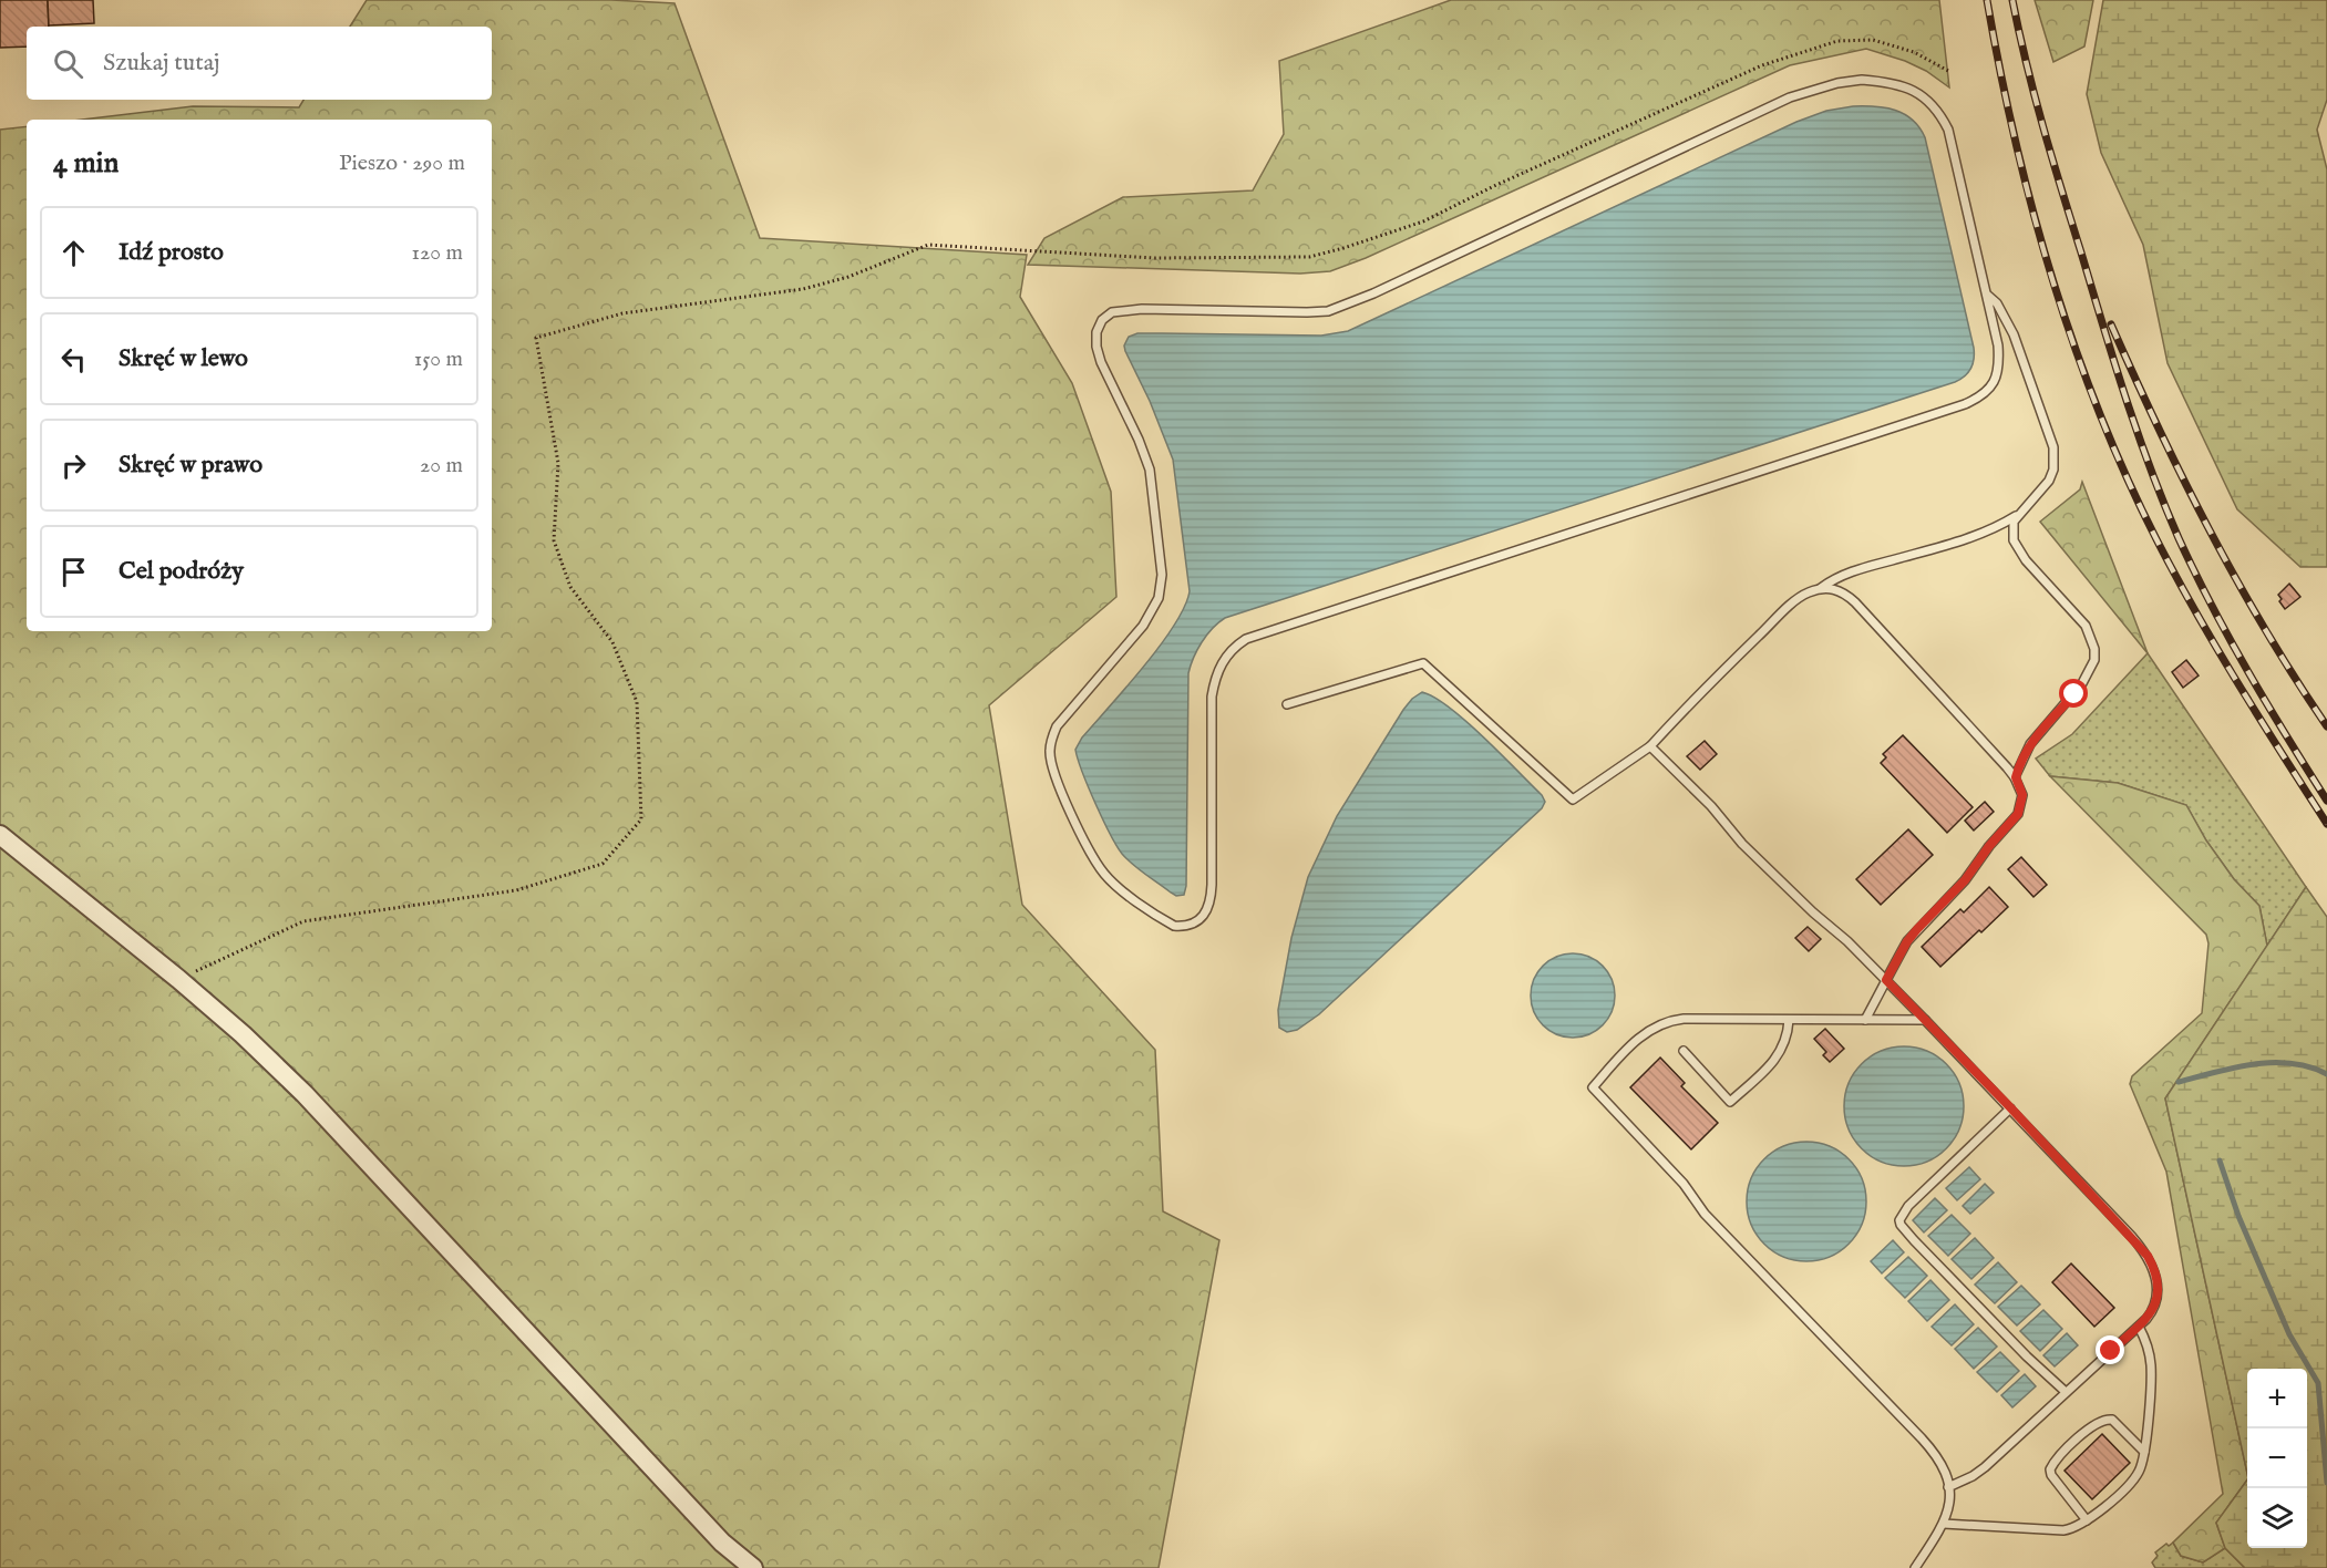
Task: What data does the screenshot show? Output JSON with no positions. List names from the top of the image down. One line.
{"page":{"search":"Szukaj tutaj","heading":["4 min","Pieszo · 290 m"],"list":[["Idź prosto","120 m"],["Skręć w lewo","150 m"],["Skręć w prawo","20 m"],"Cel podróży"],"map_buttons":["+","−"]}}
